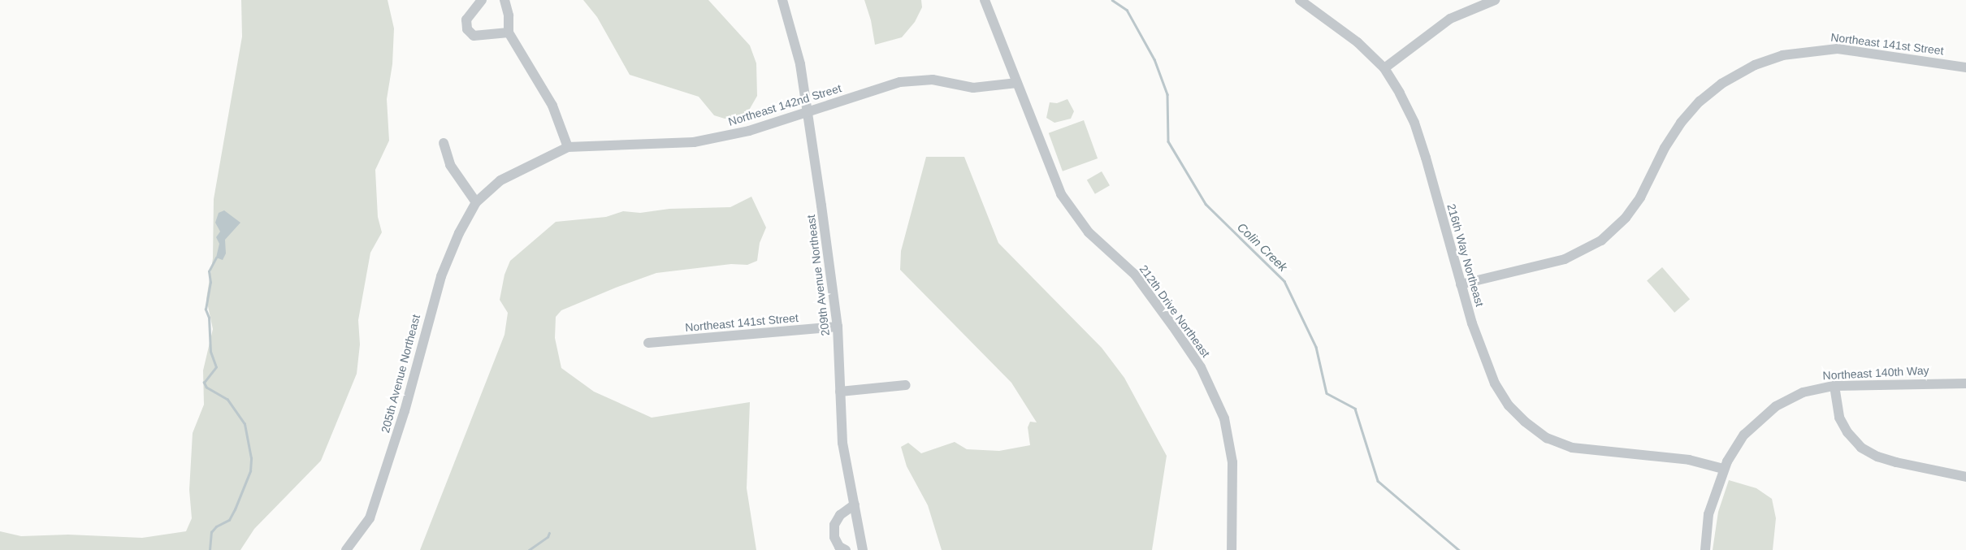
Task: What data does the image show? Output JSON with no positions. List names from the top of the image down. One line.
{"streets":{"street":["Northeast 141st Street","Northeast 142nd Street","216th Way Northeast","209th Avenue Northeast","212th Drive Northeast","Northeast 140th Way","205th Avenue Northeast"]},"crossings":[["Northeast 141st Street","216th Way Northeast"],["Northeast 141st Street","209th Avenue Northeast"],["Northeast 142nd Street","209th Avenue Northeast"],["Northeast 142nd Street","212th Drive Northeast"],["Northeast 142nd Street","205th Avenue Northeast"],["216th Way Northeast","Northeast 140th Way"]],"water":["Colin Creek"]}
